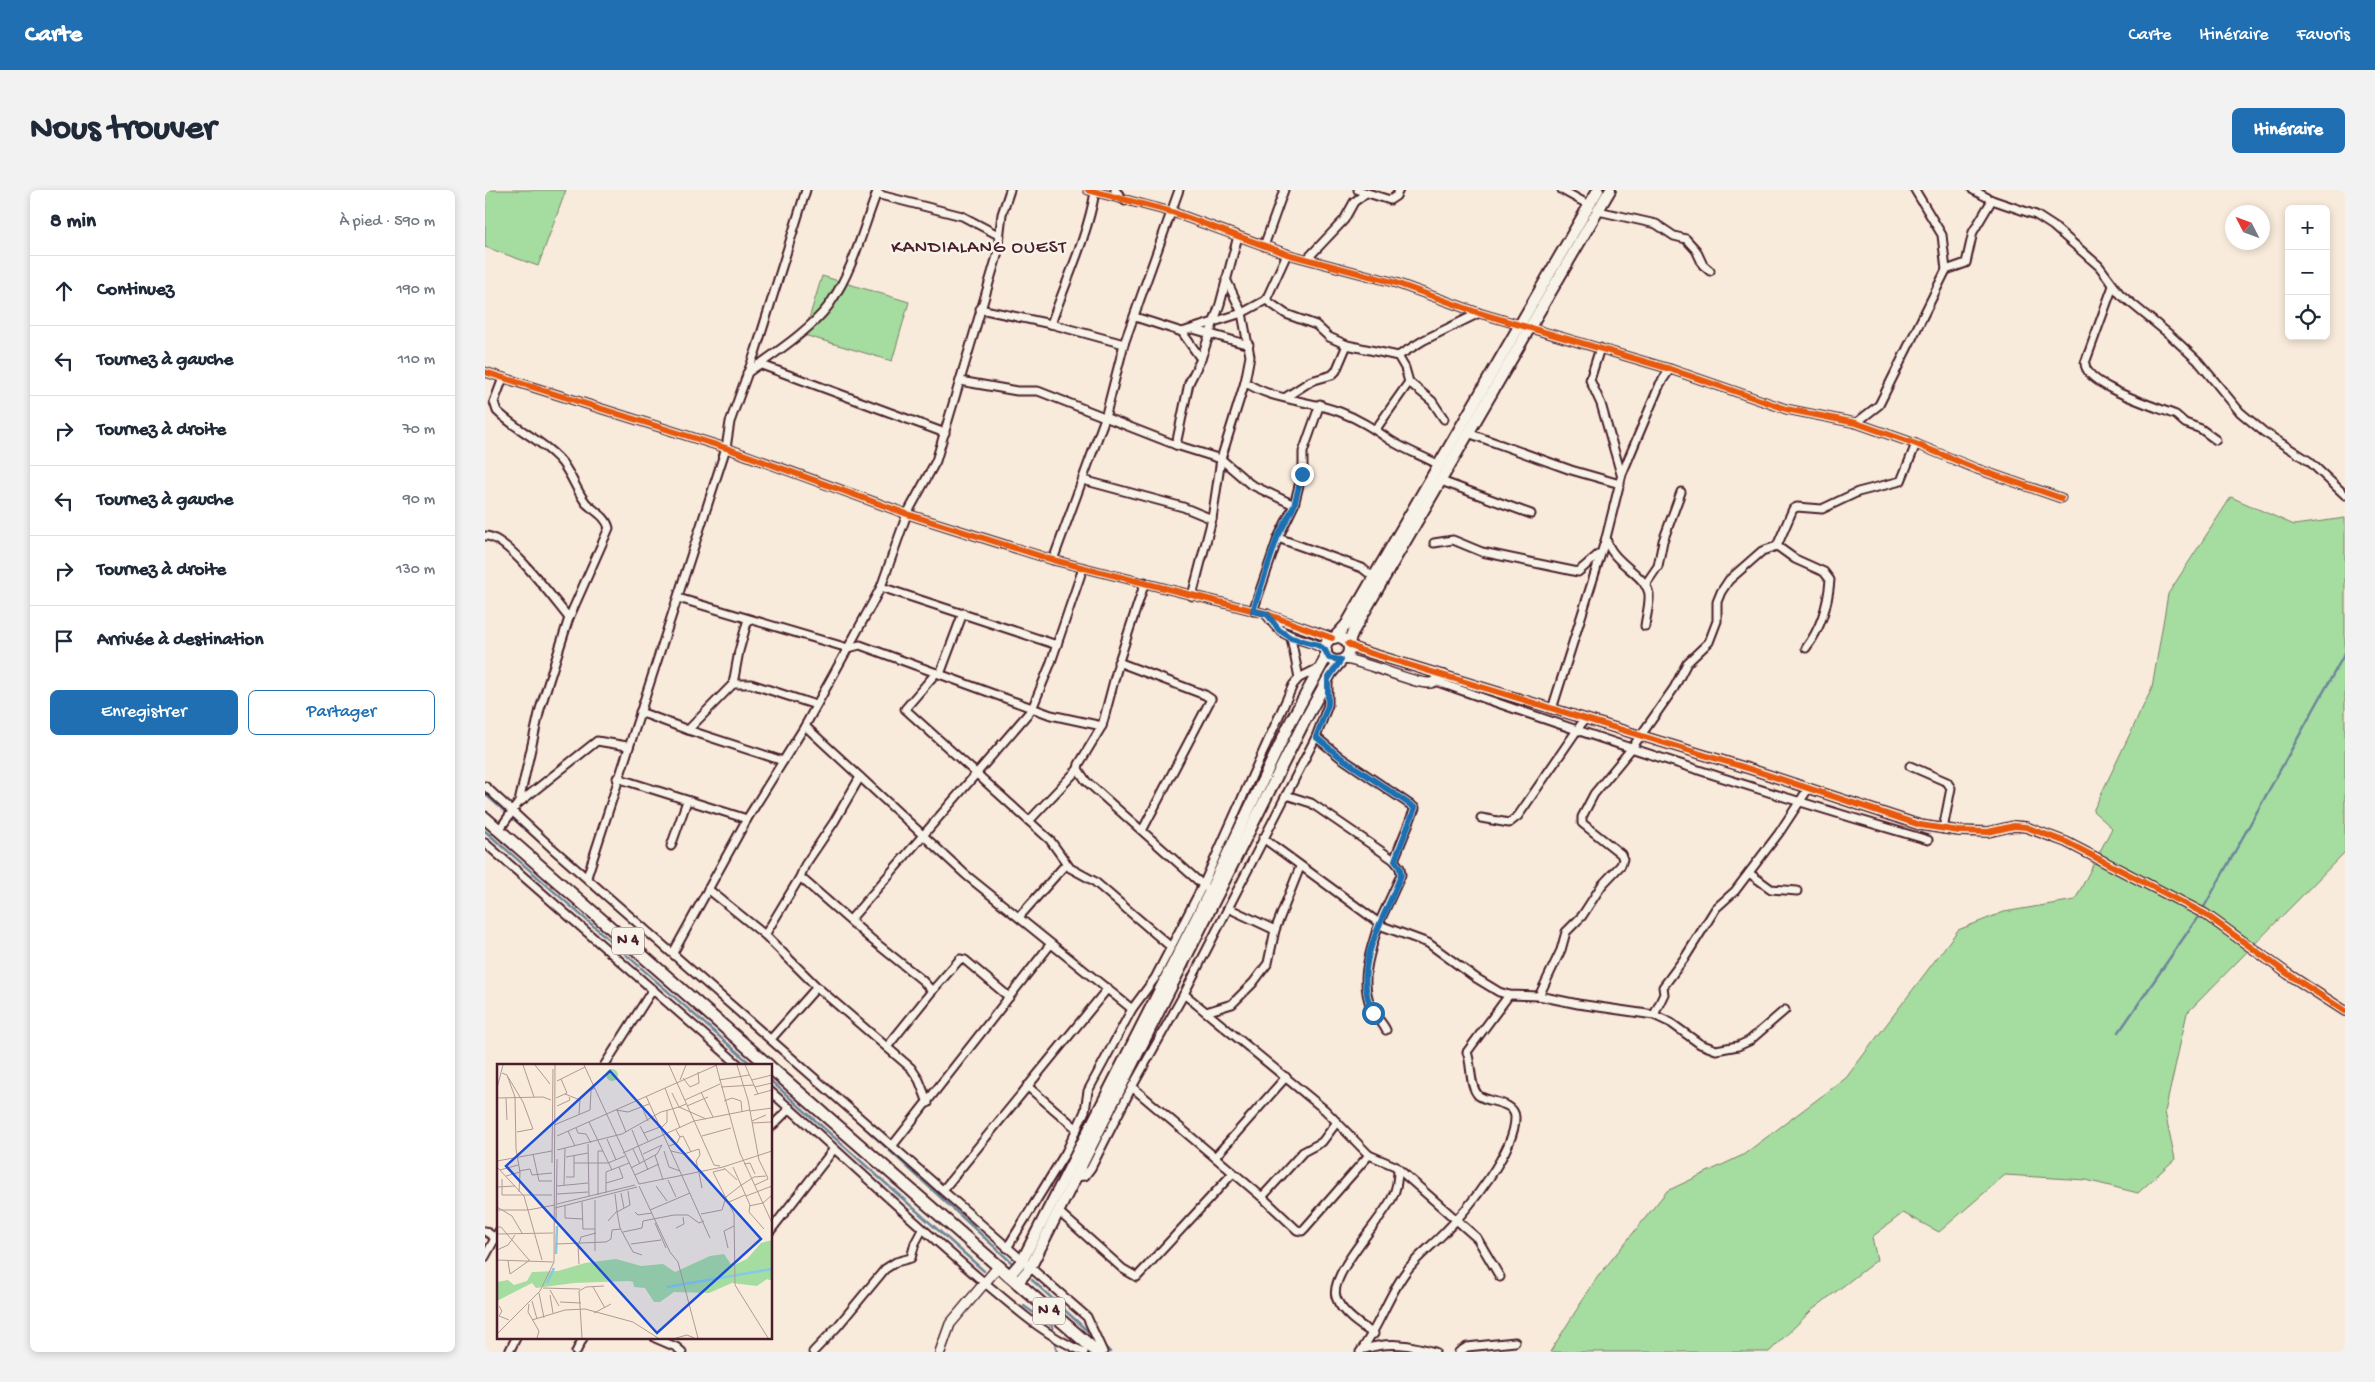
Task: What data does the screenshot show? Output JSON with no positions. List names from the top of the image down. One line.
{"streets":{"highway":["N 4"]},"districts":["KANDIALANG OUEST"],"north":"top left","page":{"header":"Carte","nav":["Carte","Itinéraire","Favoris"],"buttons":["Itinéraire",["Enregistrer","Partager"]],"title":"Nous trouver","heading":["8 min","À pied · 590 m"],"map_buttons":["+","−"],"list":[["Continuez","190 m"],["Tournez à gauche","110 m"],["Tournez à droite","70 m"],["Tournez à gauche","90 m"],["Tournez à droite","130 m"],"Arrivée à destination"]}}
